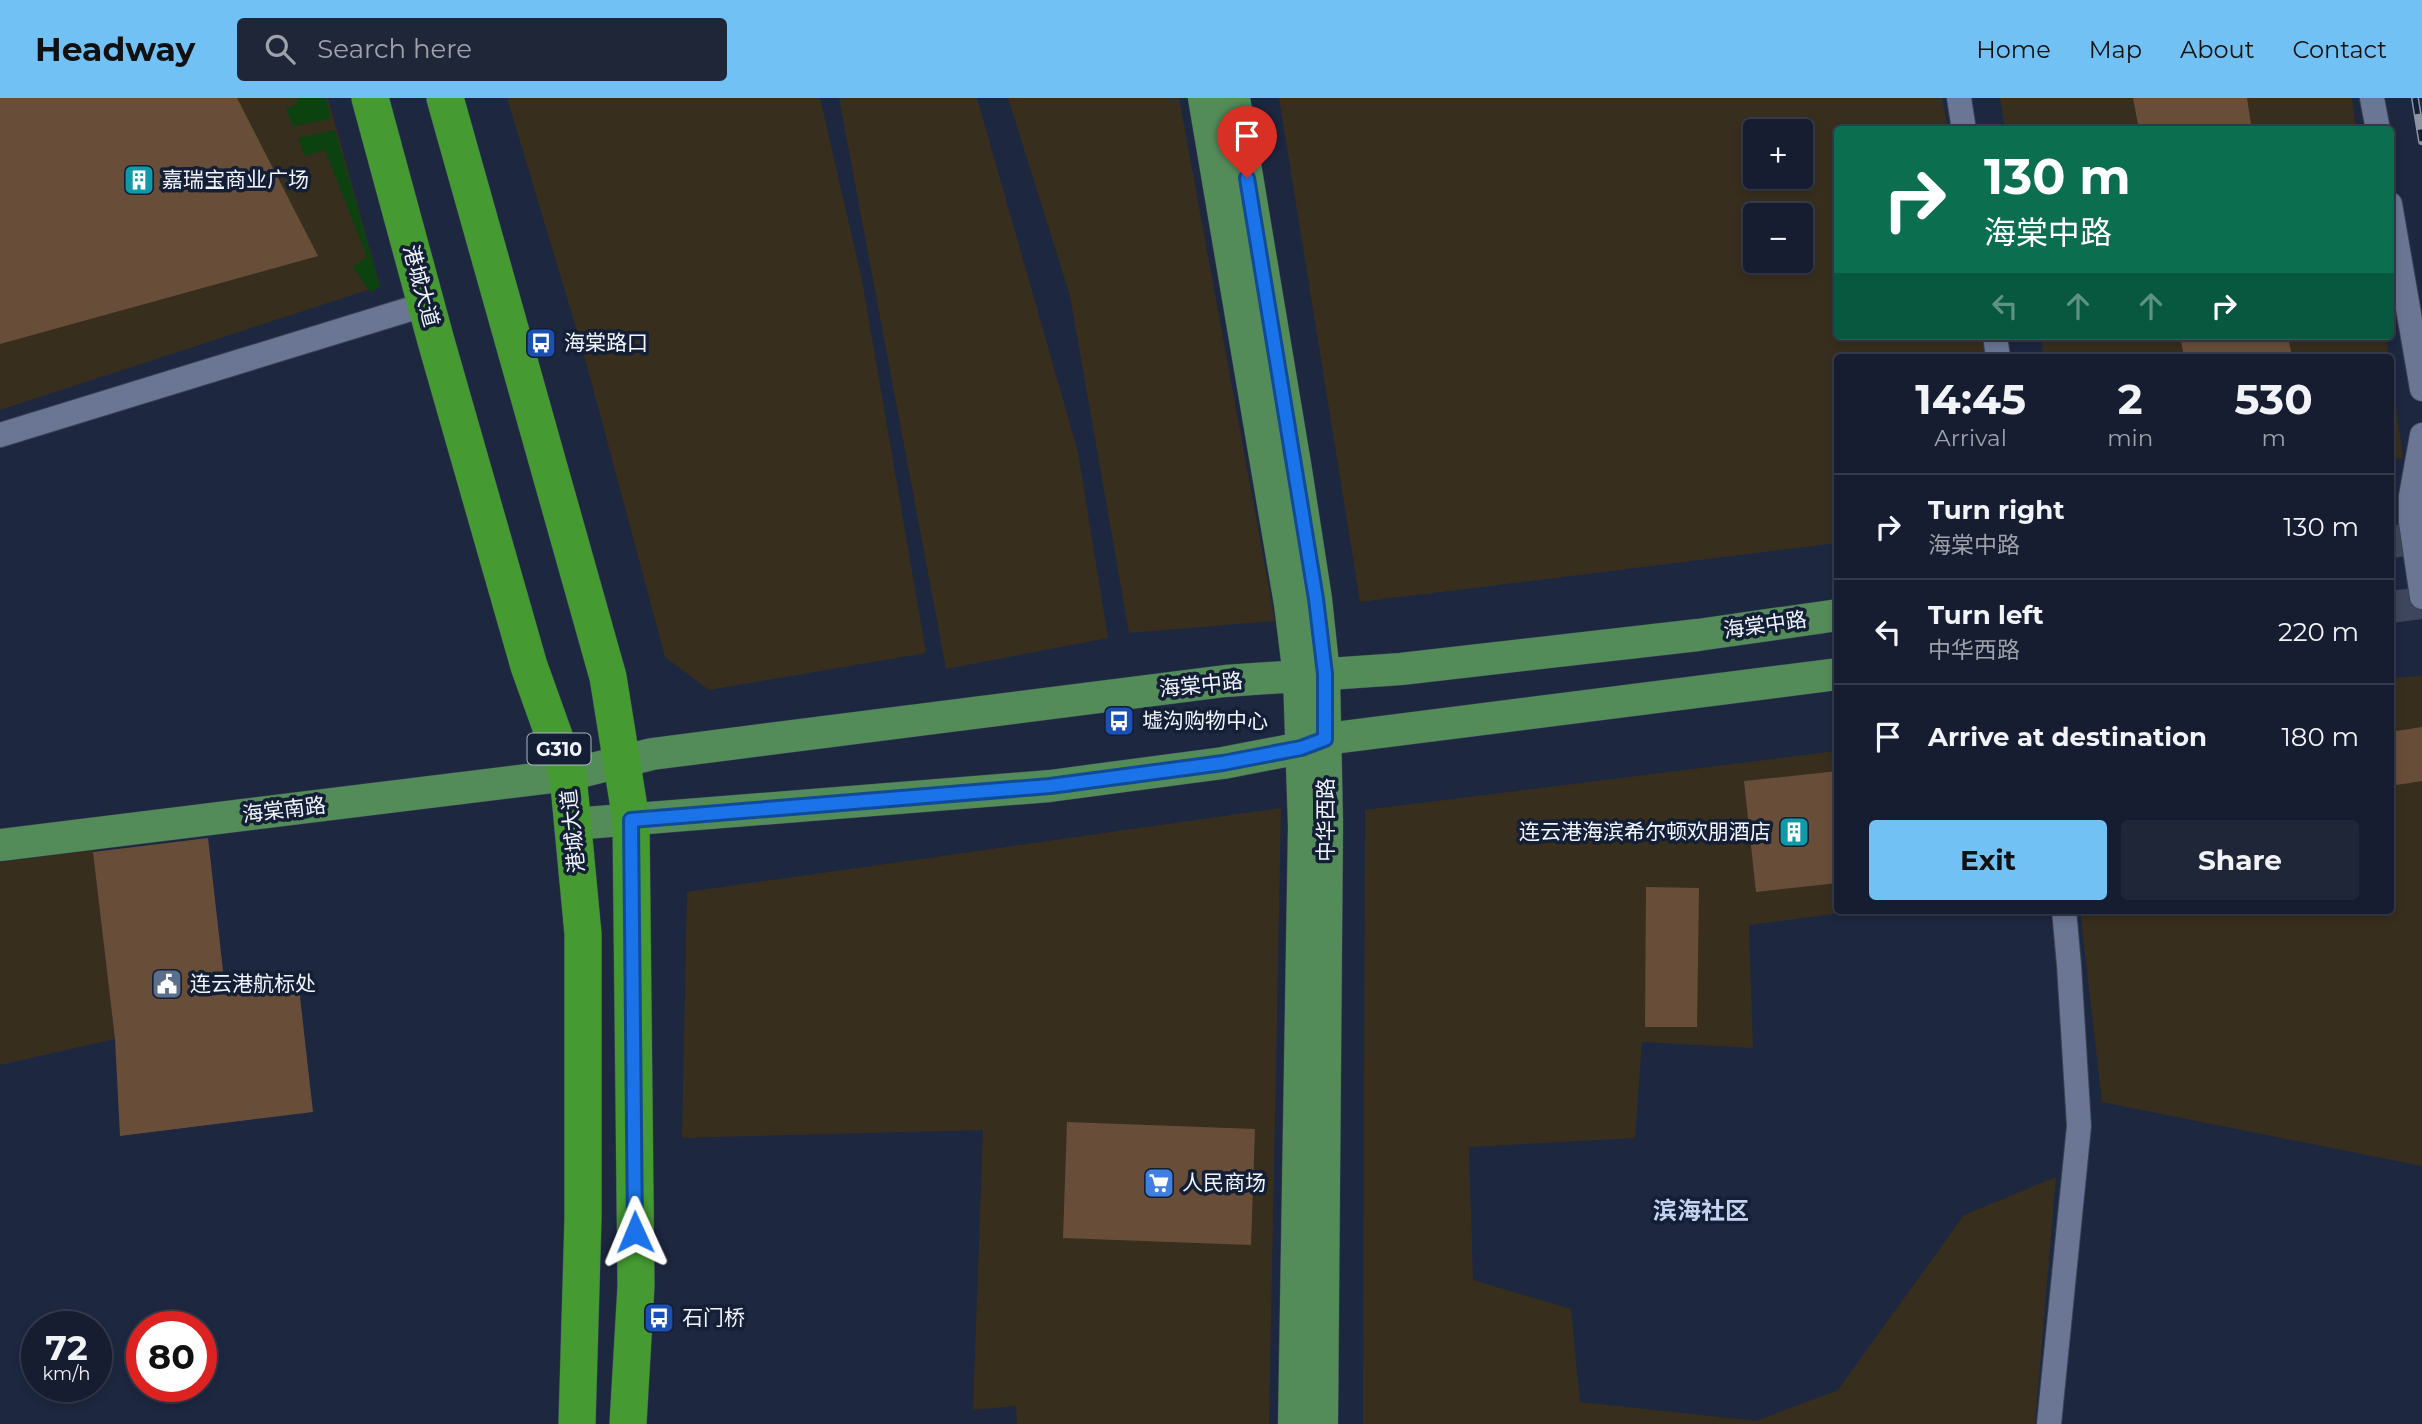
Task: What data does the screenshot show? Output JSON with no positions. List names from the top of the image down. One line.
{"streets":{"highway":["港城大道","G310"],"main road":["海棠中路","海棠南路","中华西路"]},"crossings":[["港城大道","海棠中路"],["港城大道","海棠南路"],["海棠中路","G310"],["海棠中路","海棠南路"],["海棠中路","中华西路"]],"districts":["滨海社区"],"places":{"building":["嘉瑞宝商业广场","连云港海滨希尔顿欢朋酒店"],"bus stop":["海棠路口","墟沟购物中心","石门桥"],"public building":["连云港航标处"],"supermarket":["人民商场"]},"page":{"header":"Headway","search":"Search here","nav":["Home","Map","About","Contact"],"map_buttons":["+","−"],"turn":["130 m","海棠中路"],"eta":["14:45","Arrival","2","min","530","m"],"list":[{"name":"Turn right","note":"海棠中路","value":"130 m"},{"name":"Turn left","note":"中华西路","value":"220 m"},{"name":"Arrive at destination","value":"180 m"}],"buttons":["Exit","Share"],"speed":"72 km/h","limit":"80"}}
